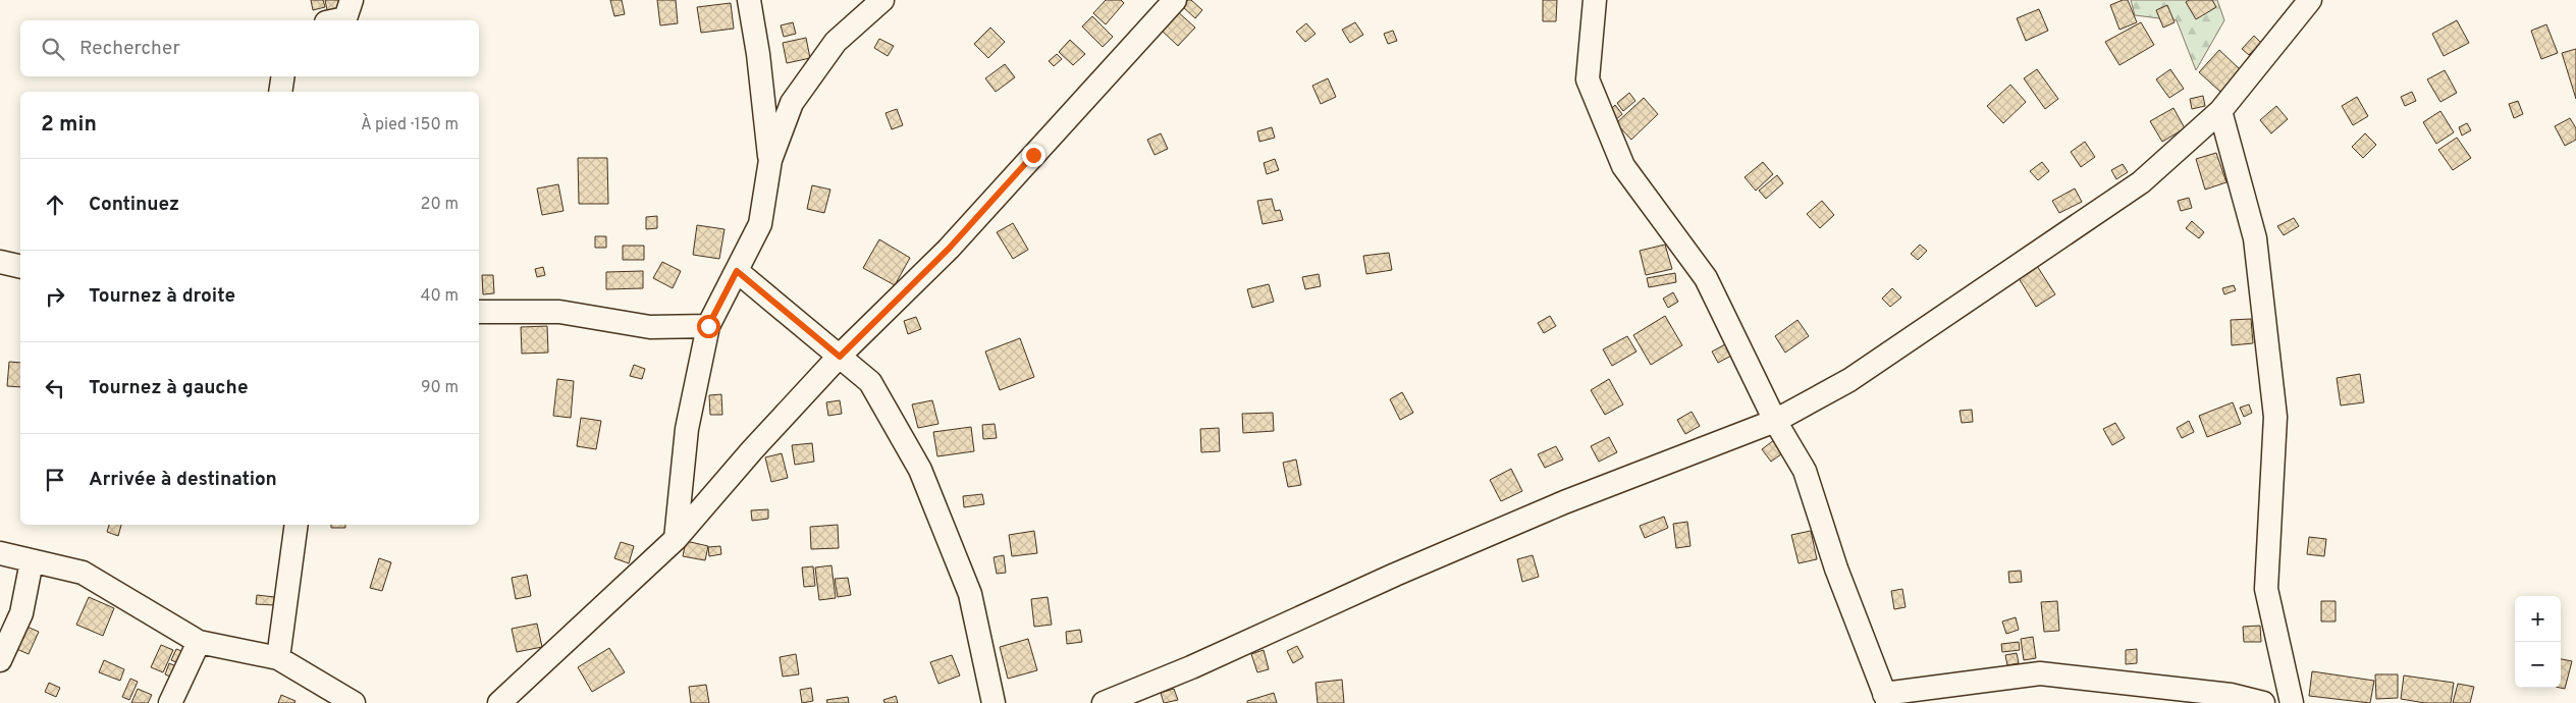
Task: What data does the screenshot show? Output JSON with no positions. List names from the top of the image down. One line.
{"page":{"search":"Rechercher","heading":["2 min","À pied · 150 m"],"list":[["Continuez","20 m"],["Tournez à droite","40 m"],["Tournez à gauche","90 m"],"Arrivée à destination"],"map_buttons":["+","−"]}}
